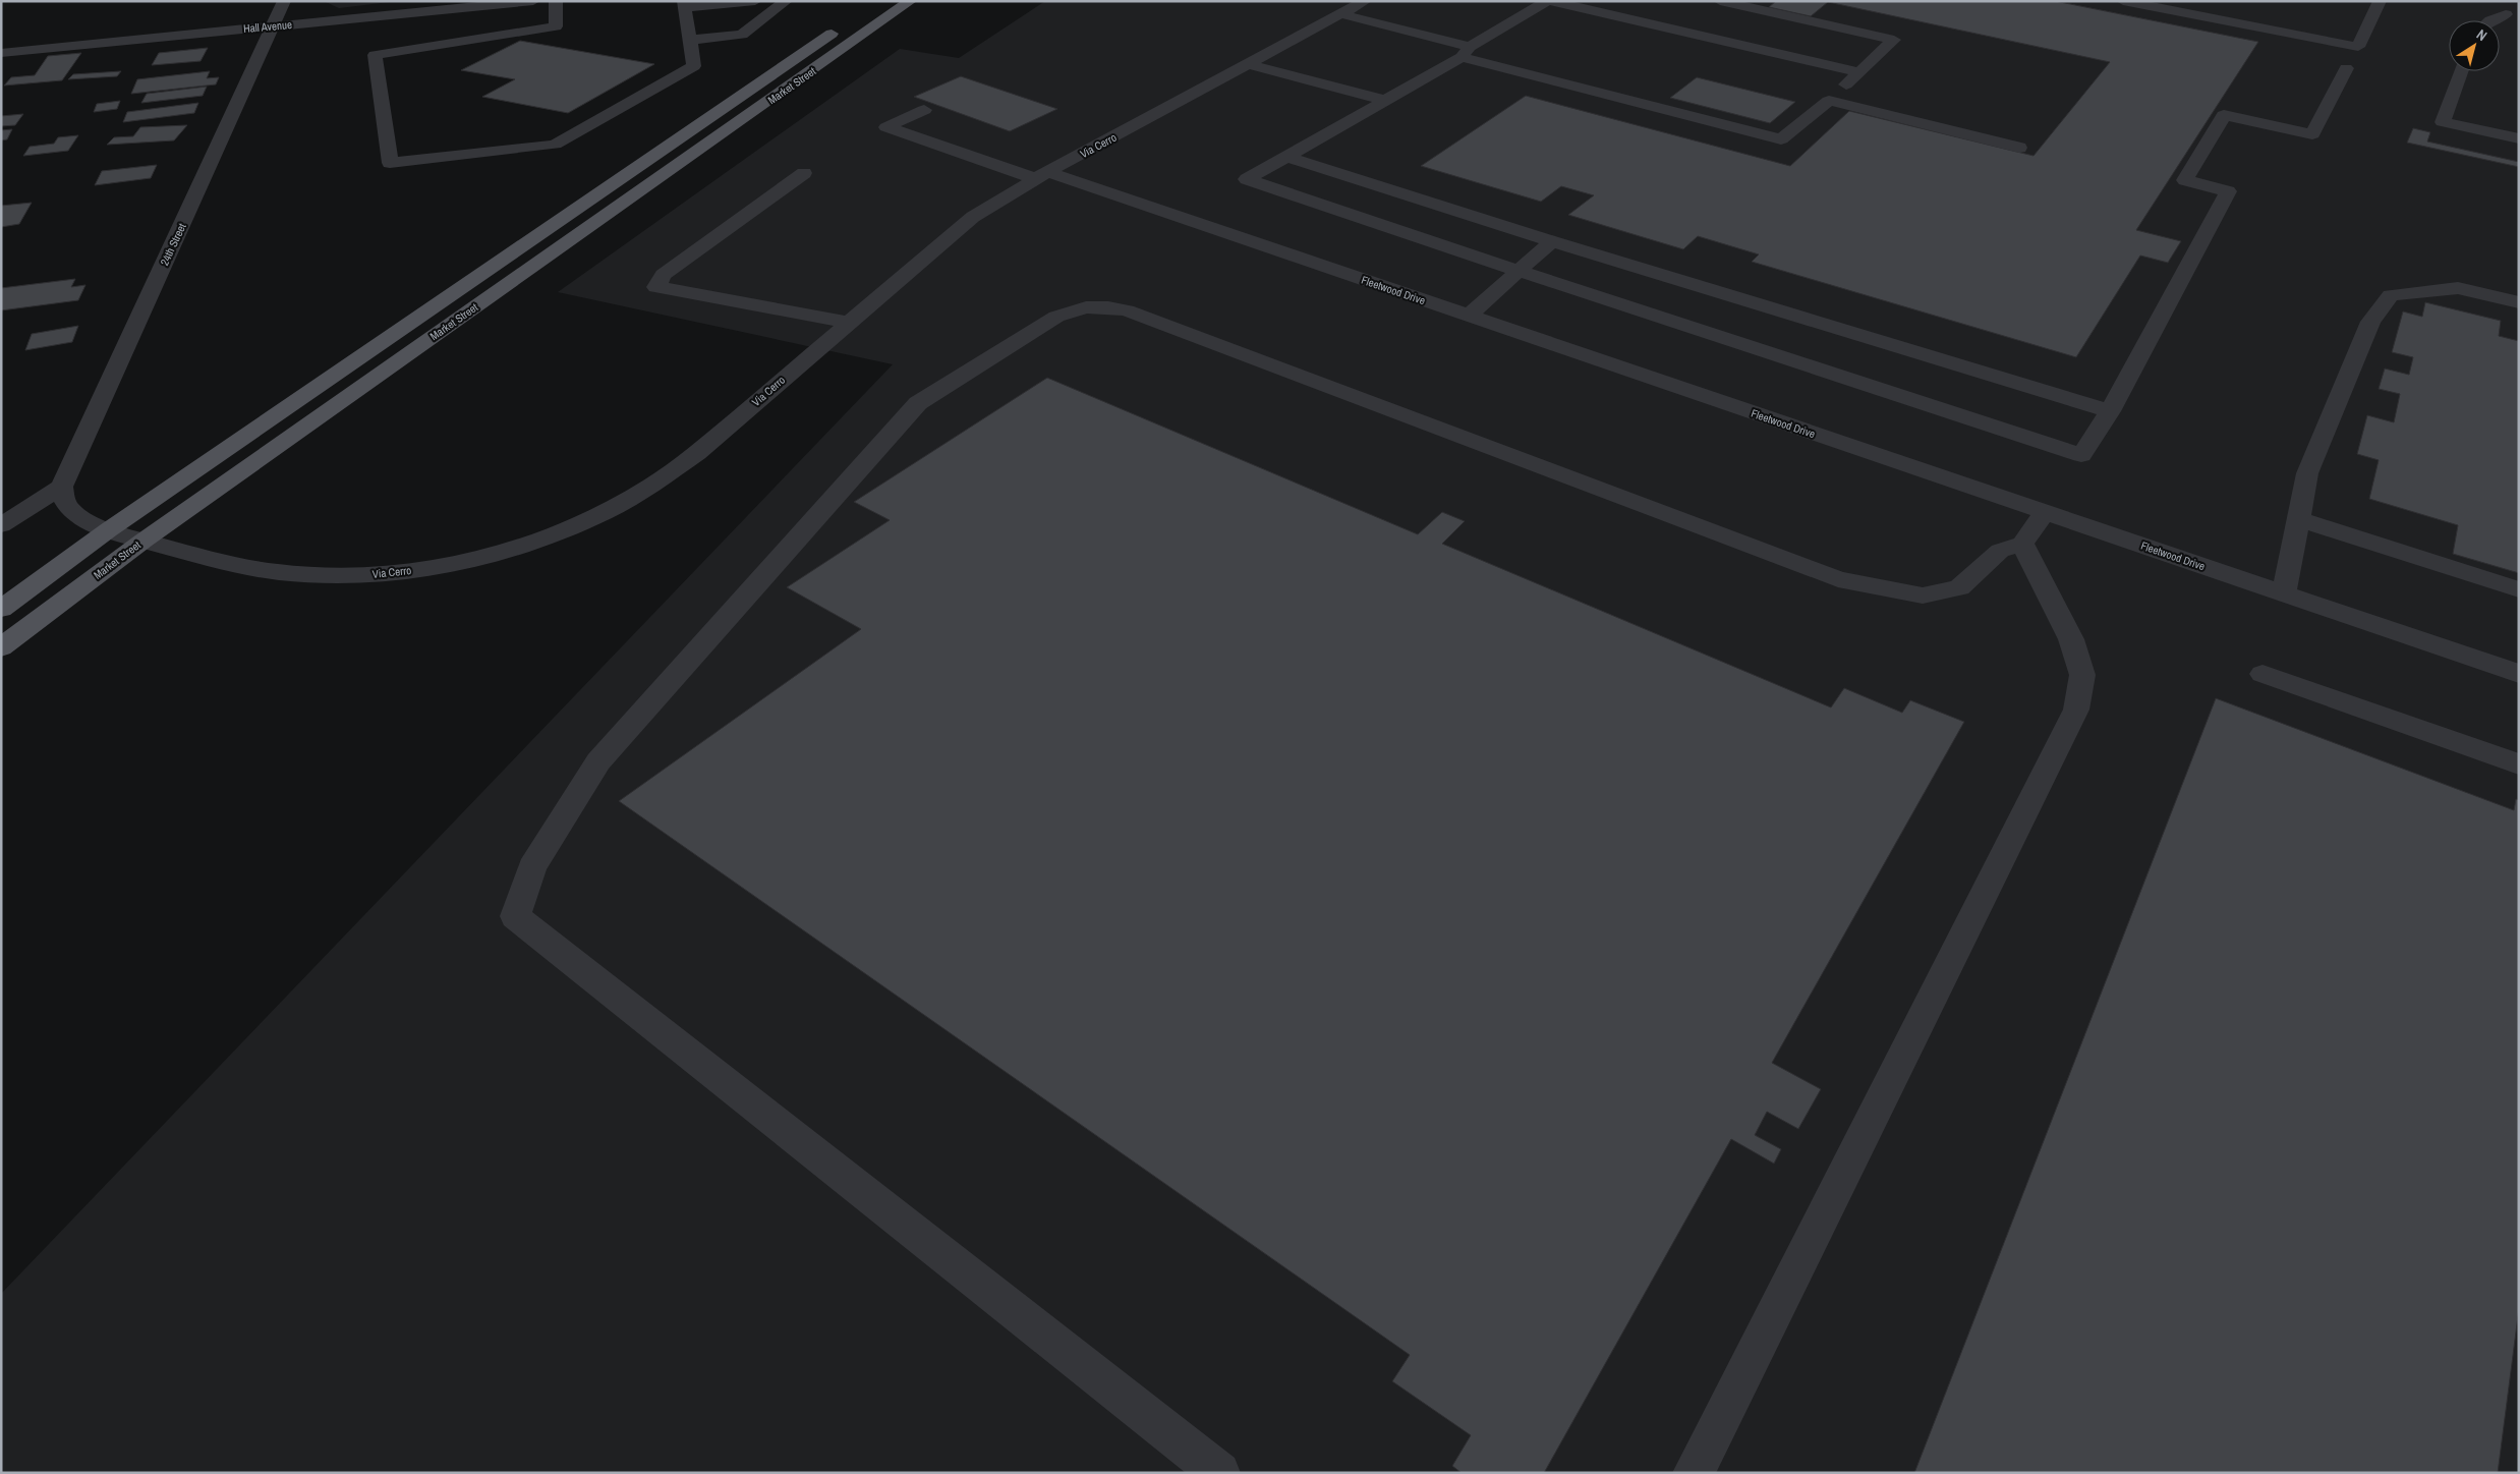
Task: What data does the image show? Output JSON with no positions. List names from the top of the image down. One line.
{"streets":{"main road":["Market Street"],"street":["Hall Avenue","Via Cerro","24th Street","Fleetwood Drive"]},"crossings":[["Hall Avenue","24th Street"],["Market Street","Via Cerro"],["Via Cerro","Fleetwood Drive"]],"north":"top right"}
